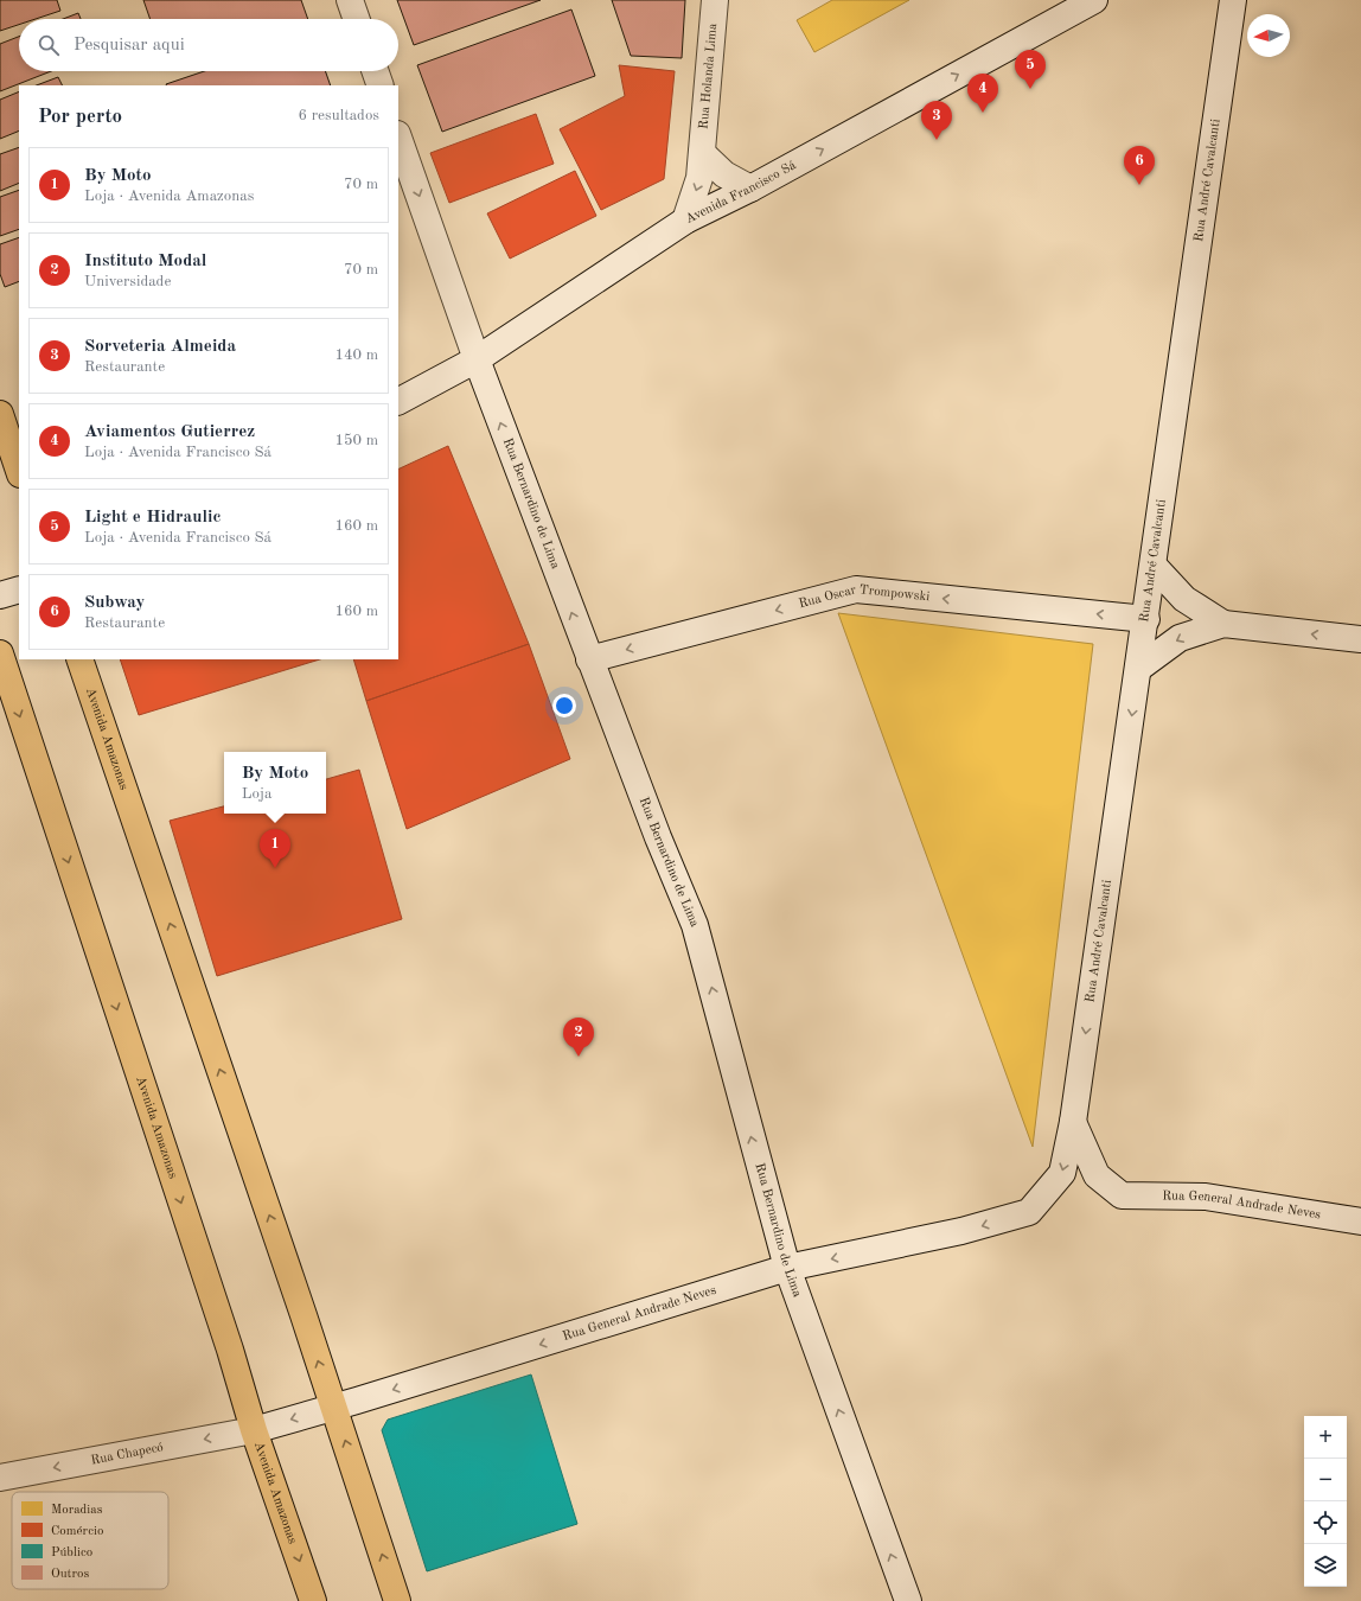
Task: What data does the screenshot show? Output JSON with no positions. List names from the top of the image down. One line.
{"streets":{"main road":["Avenida Amazonas"],"street":["Rua Holanda Lima","Rua André Cavalcanti","Avenida Francisco Sá","Rua Bernardino de Lima","Rua Oscar Trompowski","Rua General Andrade Neves","Rua Chapecó"]},"crossings":[["Rua Holanda Lima","Avenida Francisco Sá"],["Rua André Cavalcanti","Rua Oscar Trompowski"],["Rua André Cavalcanti","Rua General Andrade Neves"],["Avenida Francisco Sá","Rua Bernardino de Lima"],["Rua Bernardino de Lima","Rua Oscar Trompowski"],["Rua Bernardino de Lima","Rua General Andrade Neves"],["Avenida Amazonas","Rua General Andrade Neves"],["Avenida Amazonas","Rua Chapecó"],["Rua General Andrade Neves","Rua Chapecó"]],"one_way":["Rua André Cavalcanti","Avenida Francisco Sá","Rua Oscar Trompowski","Rua General Andrade Neves","Rua Chapecó"],"legend":["Moradias","Comércio","Público","Outros"],"north":"left","page":{"search":"Pesquisar aqui","pins":["5","4","3","6","1","2"],"heading":["Por perto","6 resultados"],"list":[{"mark":"1","name":"By Moto","note":"Loja · Avenida Amazonas","value":"70 m"},{"mark":"2","name":"Instituto Modal","note":"Universidade","value":"70 m"},{"mark":"3","name":"Sorveteria Almeida","note":"Restaurante","value":"140 m"},{"mark":"4","name":"Aviamentos Gutierrez","note":"Loja · Avenida Francisco Sá","value":"150 m"},{"mark":"5","name":"Light e Hidraulic","note":"Loja · Avenida Francisco Sá","value":"160 m"},{"mark":"6","name":"Subway","note":"Restaurante","value":"160 m"}],"popup":["By Moto","Loja"],"map_buttons":["+","−"]}}
